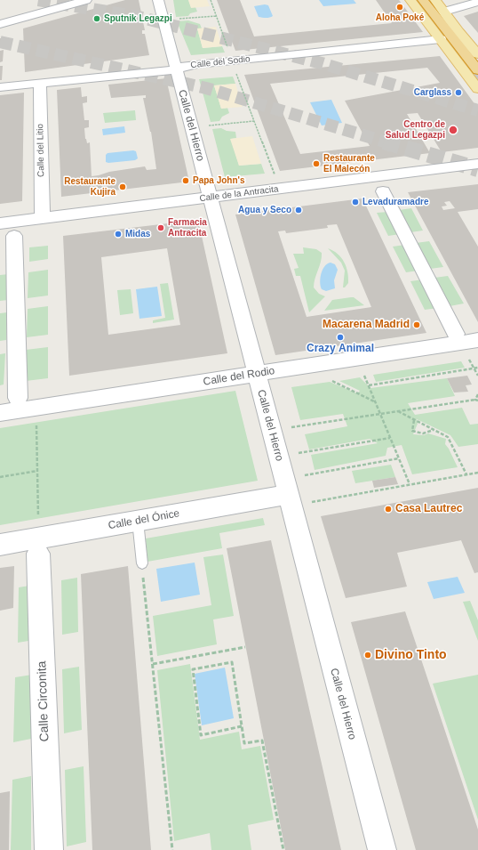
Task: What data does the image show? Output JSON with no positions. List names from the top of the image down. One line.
{"streets":{"street":["Calle del Sodio","Calle del Hierro","Calle del Litio","Calle de la Antracita","Calle del Rodio","Calle del Ónice","Calle Circonita"]},"crossings":[["Calle del Sodio","Calle del Hierro"],["Calle del Sodio","Calle del Litio"],["Calle del Hierro","Calle de la Antracita"],["Calle del Hierro","Calle del Rodio"],["Calle del Hierro","Calle del Ónice"],["Calle del Litio","Calle de la Antracita"]],"places":["Aloha Poké","Sputnik Legazpi","Carglass","Centro de Salud Legazpi","Restaurante El Malecón","Papa John's","Restaurante Kujira","Levaduramadre","Agua y Seco","Farmacia Antracita","Midas","Macarena Madrid","Crazy Animal","Casa Lautrec","Divino Tinto"]}
